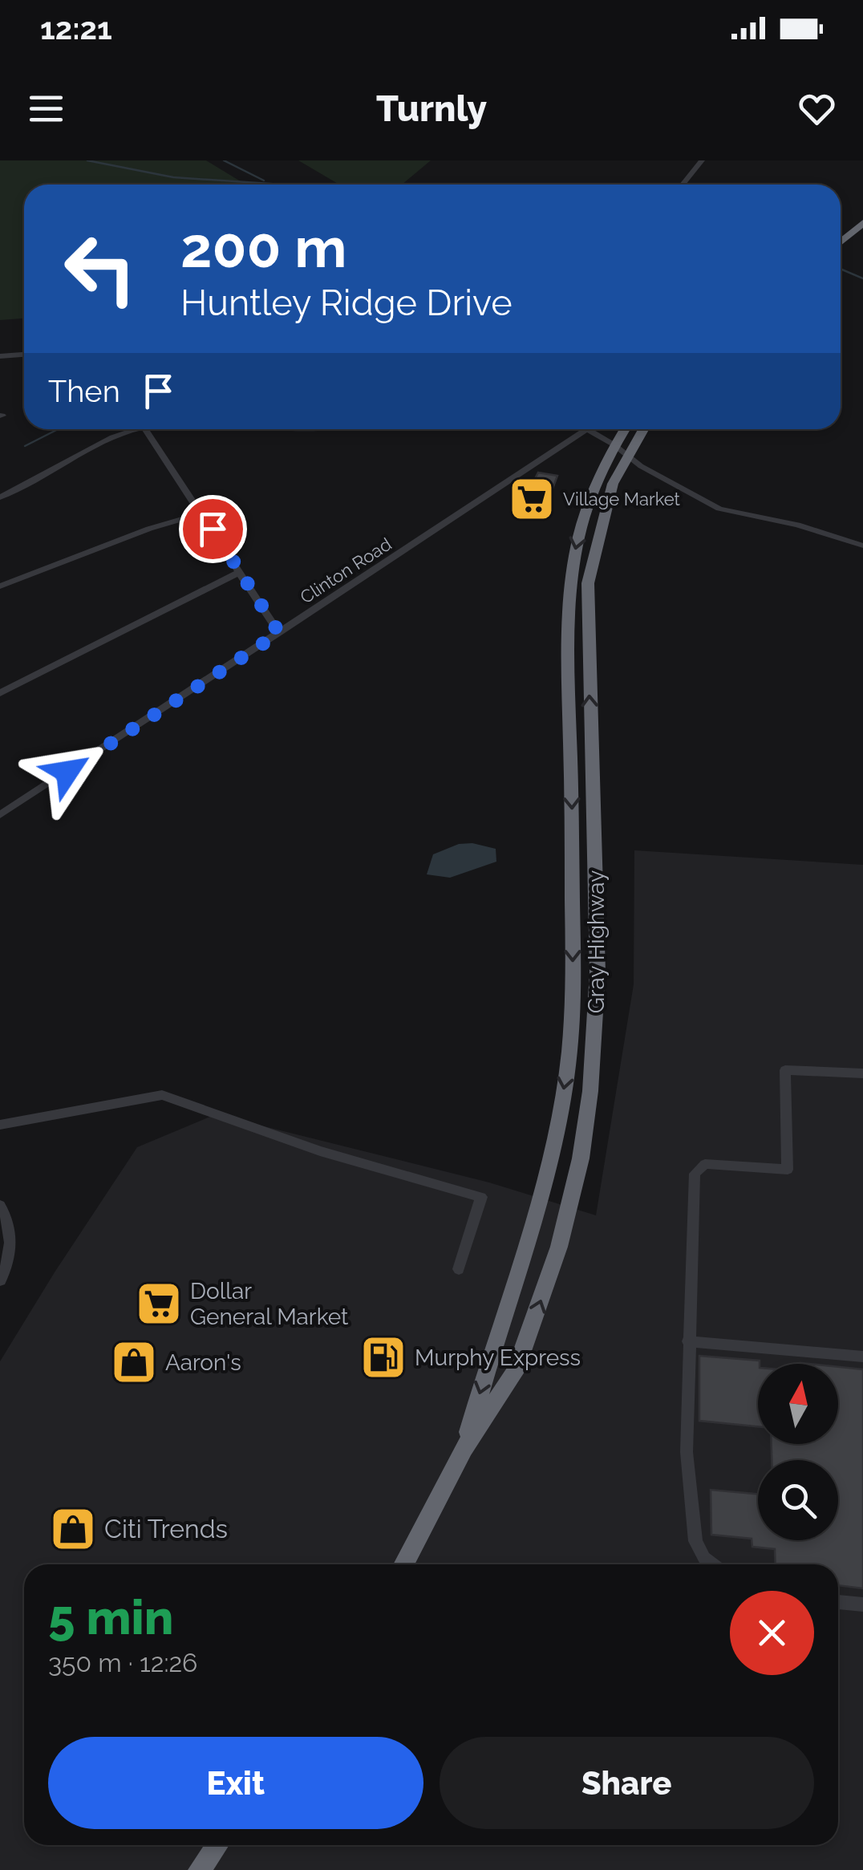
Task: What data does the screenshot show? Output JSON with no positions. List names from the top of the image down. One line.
{"streets":{"highway":["Gray Highway"],"street":["Clinton Road"]},"places":{"supermarket":["Village Market","Dollar General Market"],"fuel station":["Murphy Express"],"shop":["Aaron's","Citi Trends"]},"north":"top","page":{"status":"12:21","header":"Turnly","turn":["200 m","Huntley Ridge Drive"],"then":"Then","heading":["5 min","350 m · 12:26"],"buttons":["Exit","Share"]}}
